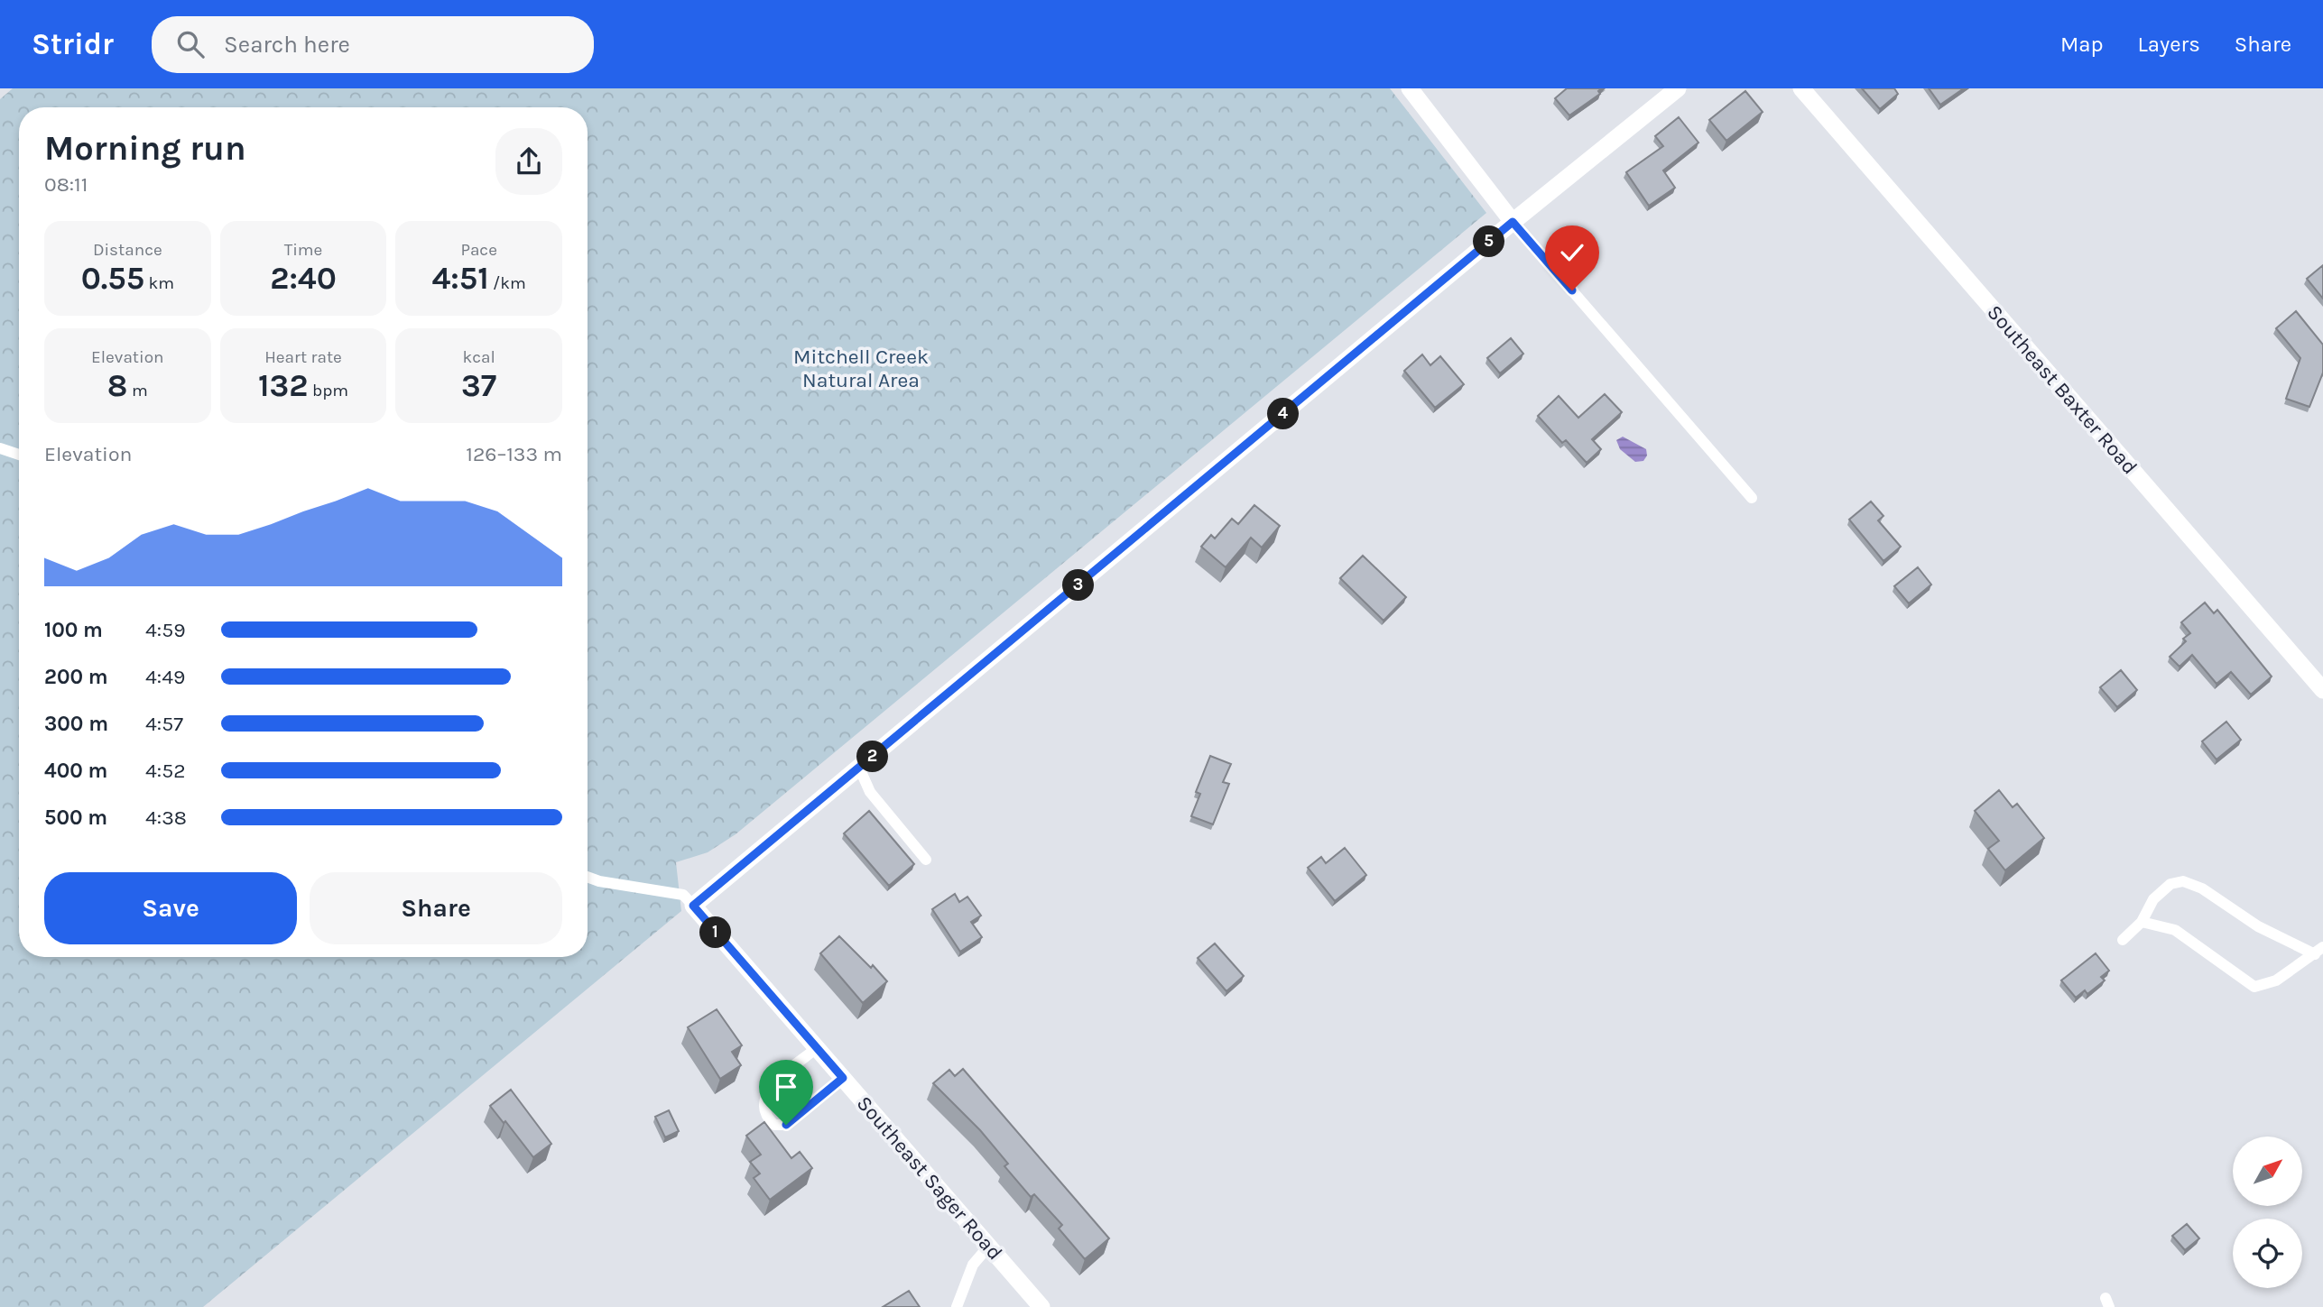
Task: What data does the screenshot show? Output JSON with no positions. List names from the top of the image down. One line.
{"streets":{"street":["Southeast Baxter Road","Southeast Sager Road"]},"parks":["Mitchell Creek Natural Area"],"north":"top right","page":{"header":"Stridr","search":"Search here","nav":["Map","Layers","Share"],"heading":["Morning run","08:11"],"stats":[["Distance","0.55 km"],["Time","2:40"],["Pace","4:51 /km"],["Elevation","8 m"],["Heart rate","132 bpm"],["kcal","37"]],"pins":["5","4","3","2","1"],"chart":["Elevation","126–133 m"],"list":[{"name":"100 m","note":"4:59"},{"name":"200 m","note":"4:49"},{"name":"300 m","note":"4:57"},{"name":"400 m","note":"4:52"},{"name":"500 m","note":"4:38"}],"buttons":["Save","Share"]}}
